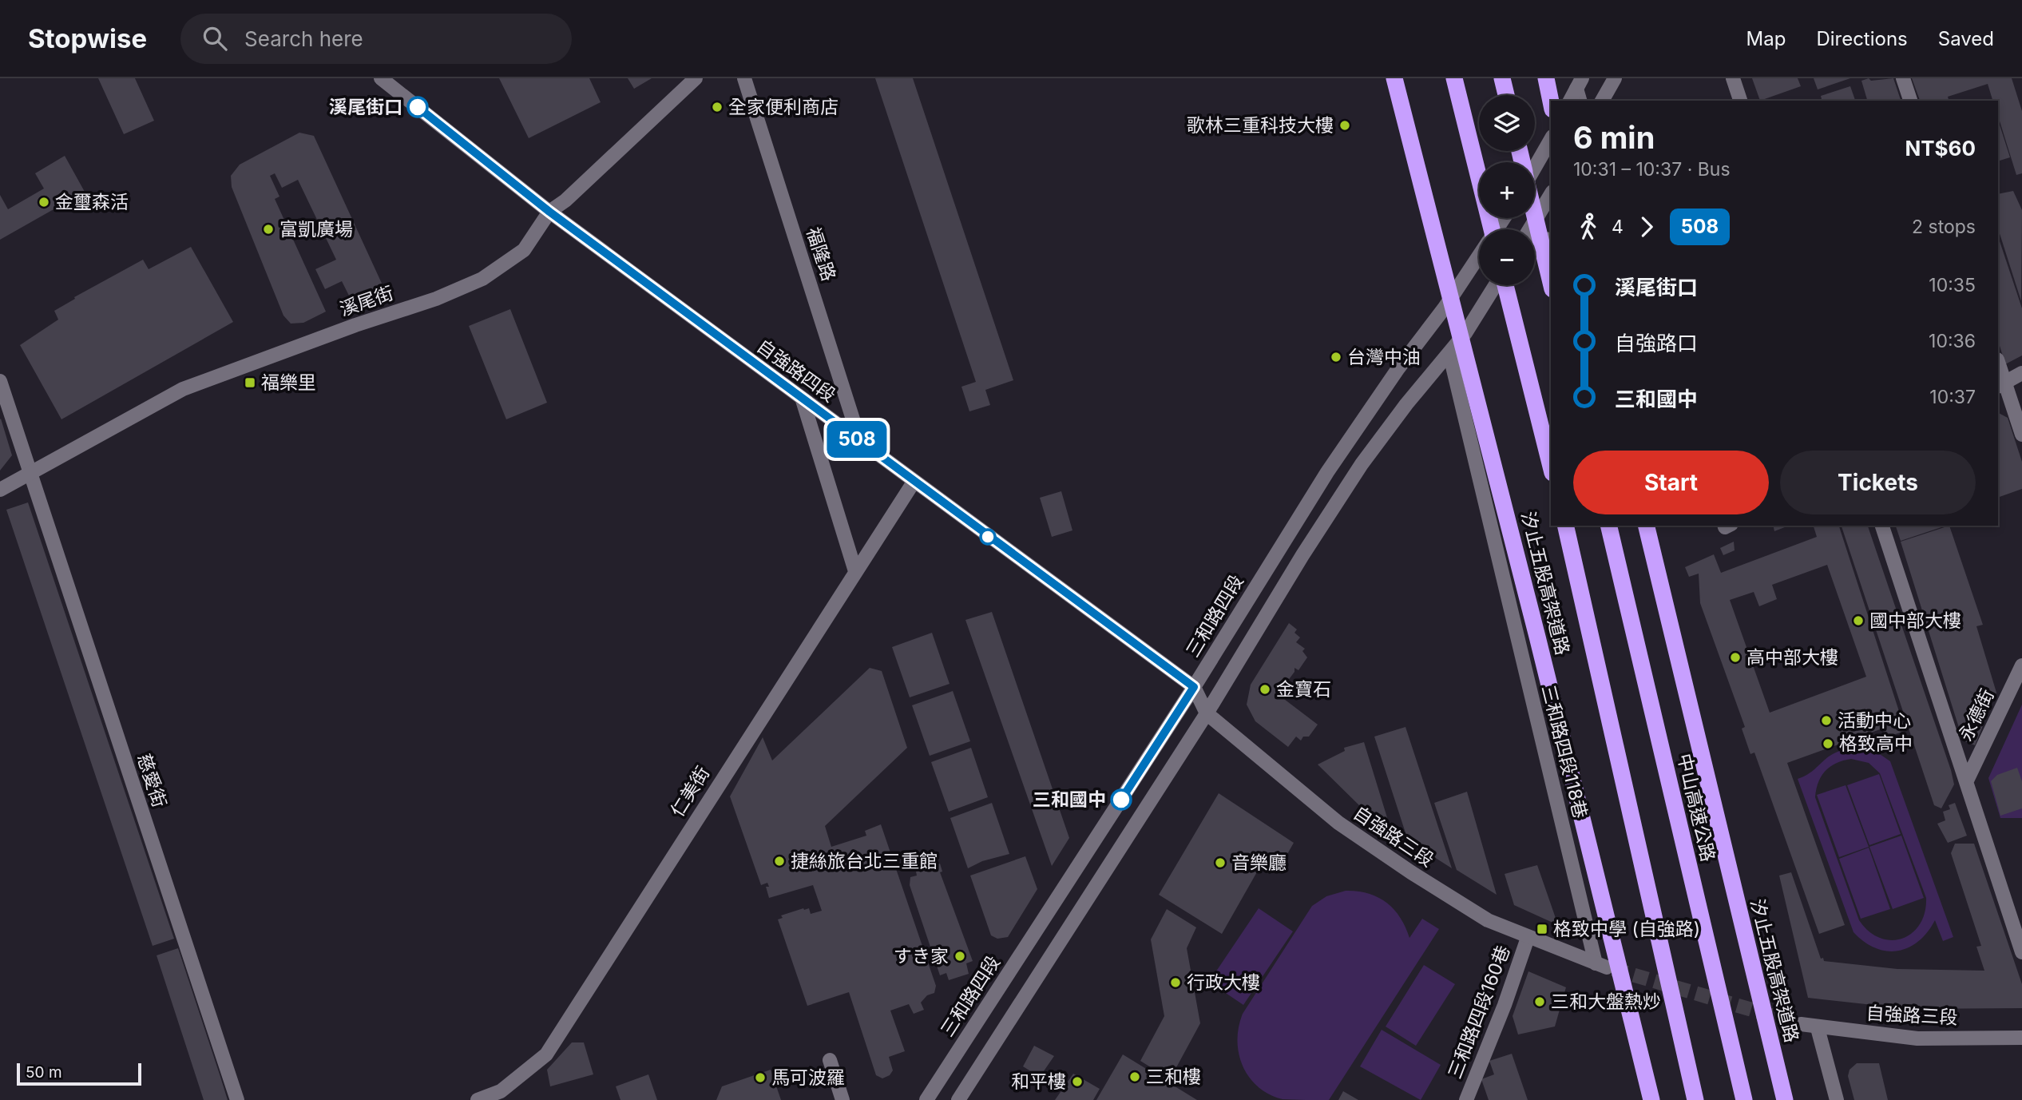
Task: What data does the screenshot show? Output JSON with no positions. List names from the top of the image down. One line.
{"streets":{"highway":["汐止五股高架道路","中山高速公路"],"street":["福隆路","溪尾街","自強路四段","三和路四段","永德街","三和路四段118巷","慈愛街","仁美街","自強路三段","三和路四段160巷"]},"crossings":[["福隆路","自強路四段"],["溪尾街","自強路四段"],["溪尾街","慈愛街"],["自強路四段","三和路四段"],["自強路四段","仁美街"],["自強路四段","自強路三段"],["三和路四段","自強路三段"],["三和路四段118巷","自強路三段"],["自強路三段","三和路四段160巷"]],"places":{"other":["溪尾街口","全家便利商店","歌林三重科技大樓","金璽森活","富凱廣場","台灣中油","國中部大樓","高中部大樓","金寶石","活動中心","格致高中","三和國中","捷絲旅台北三重館","音樂廳","すき家","行政大樓","三和大盤熱炒","三和樓","馬可波羅","和平樓"],"transit":["福樂里","格致中學 (自強路)"]},"lines":["bus line 508"],"scale_bar":"50 m","page":{"header":"Stopwise","search":"Search here","nav":["Map","Directions","Saved"],"on_map":"508","map_buttons":["+","−"],"heading":["6 min","10:31 – 10:37 · Bus","NT$60"],"legs":["4","508","2 stops"],"list":[{"name":"溪尾街口","value":"10:35"},{"name":"自強路口","value":"10:36"},{"name":"三和國中","value":"10:37"}],"buttons":["Start","Tickets"],"scale":"50 m"}}
